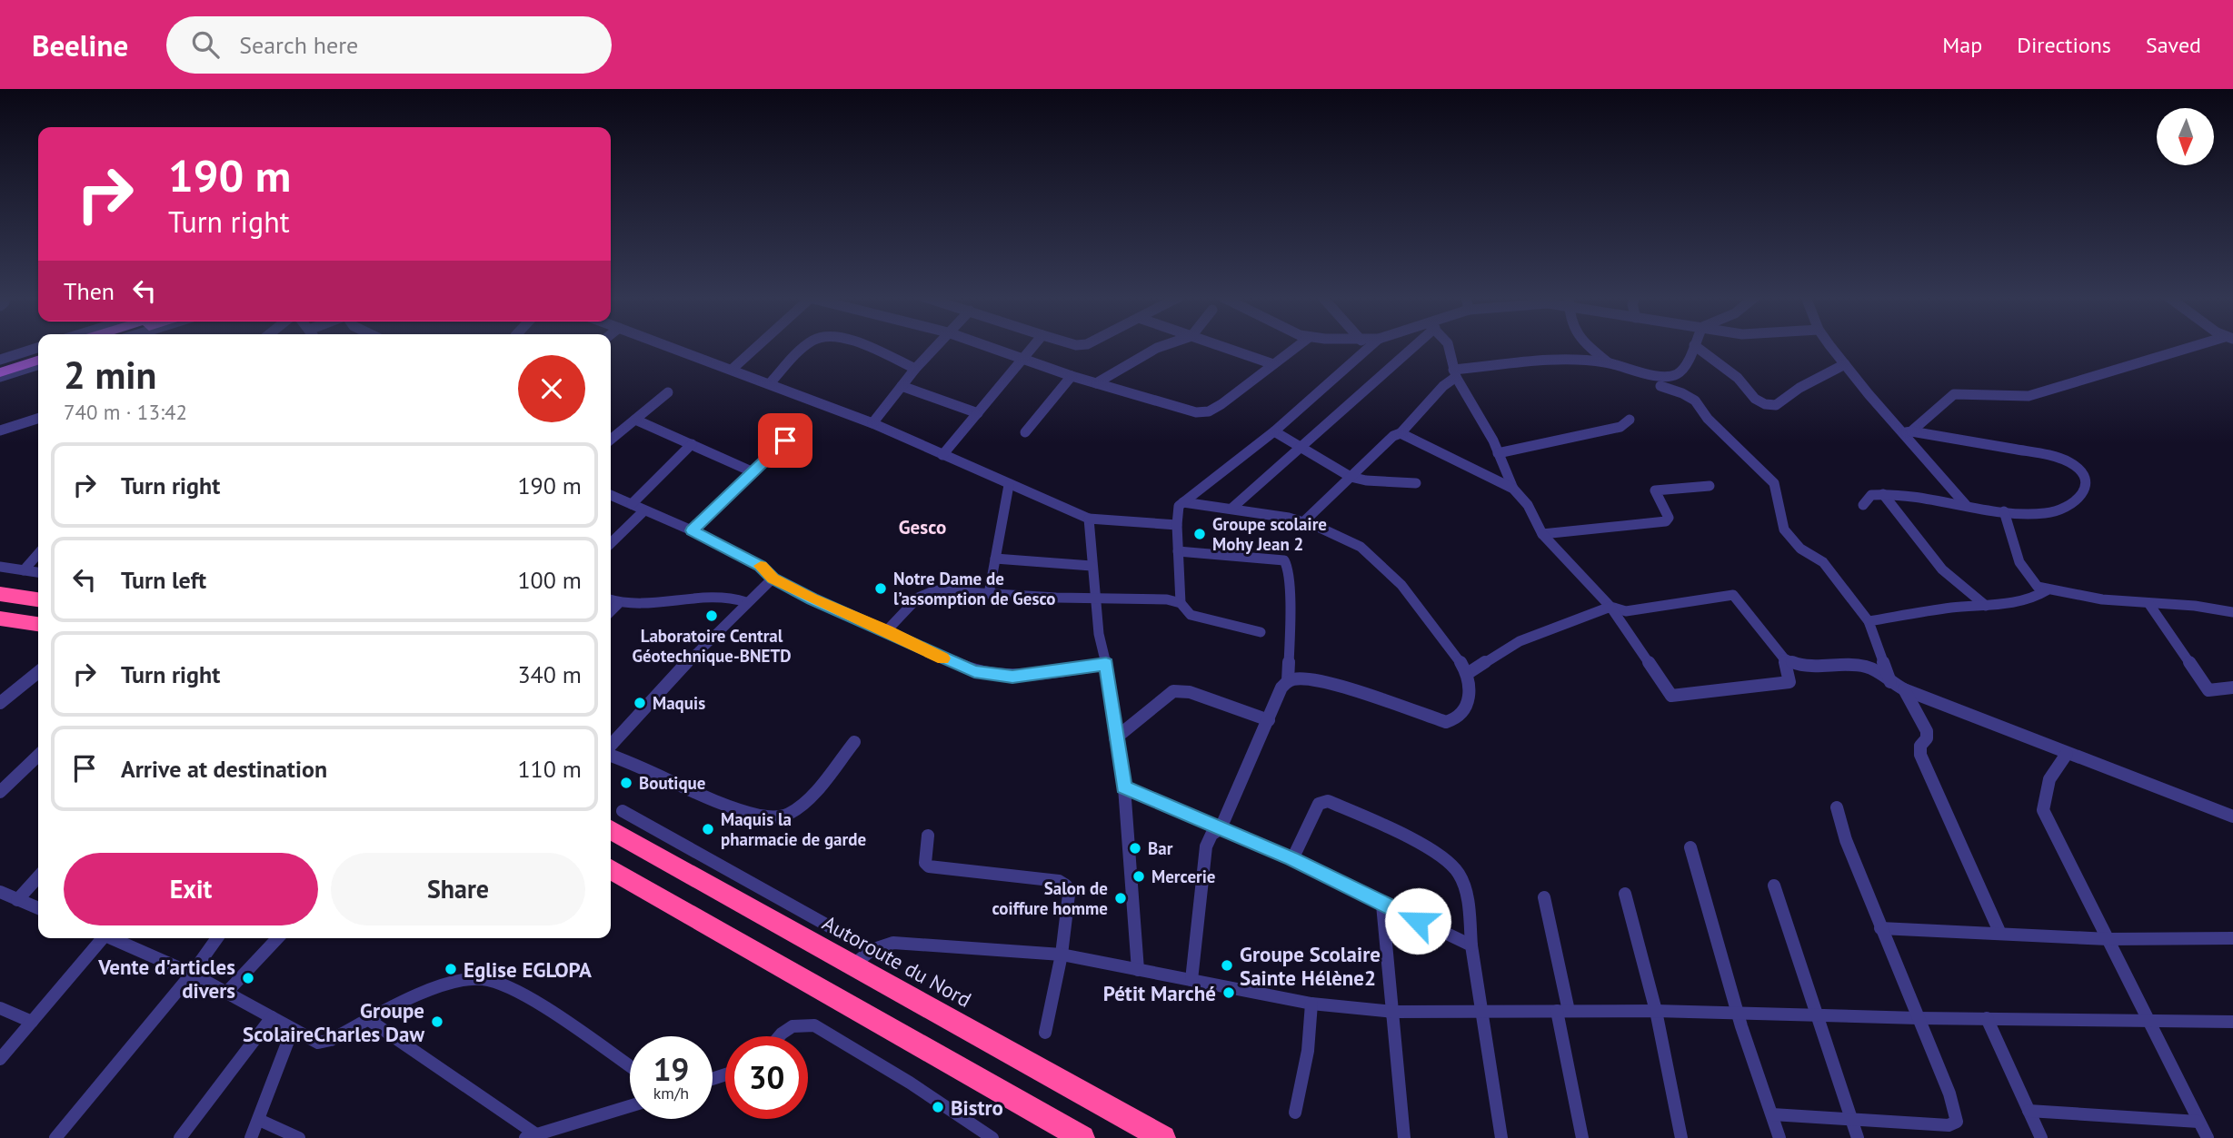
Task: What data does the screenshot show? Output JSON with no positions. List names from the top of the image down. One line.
{"streets":{"highway":["Autoroute du Nord"]},"districts":["Gesco"],"places":["Groupe scolaire Mohy Jean 2","Notre Dame de l’assomption de Gesco","Laboratoire Central Géotechnique-BNETD","Maquis","Boutique","Maquis la pharmacie de garde","Bar","Mercerie","Salon de coiffure homme","Groupe Scolaire Sainte Hélène2","Eglise EGLOPA","Vente d'articles divers","Pétit Marché","Groupe ScolaireCharles Daw","Bistro"],"north":"bottom","page":{"header":"Beeline","search":"Search here","nav":["Map","Directions","Saved"],"turn":["190 m","Turn right"],"then":"Then","heading":["2 min","740 m · 13:42"],"list":[{"name":"Turn right","value":"190 m"},{"name":"Turn left","value":"100 m"},{"name":"Turn right","value":"340 m"},{"name":"Arrive at destination","value":"110 m"}],"buttons":["Exit","Share"],"speed":"19 km/h","limit":"30"}}
